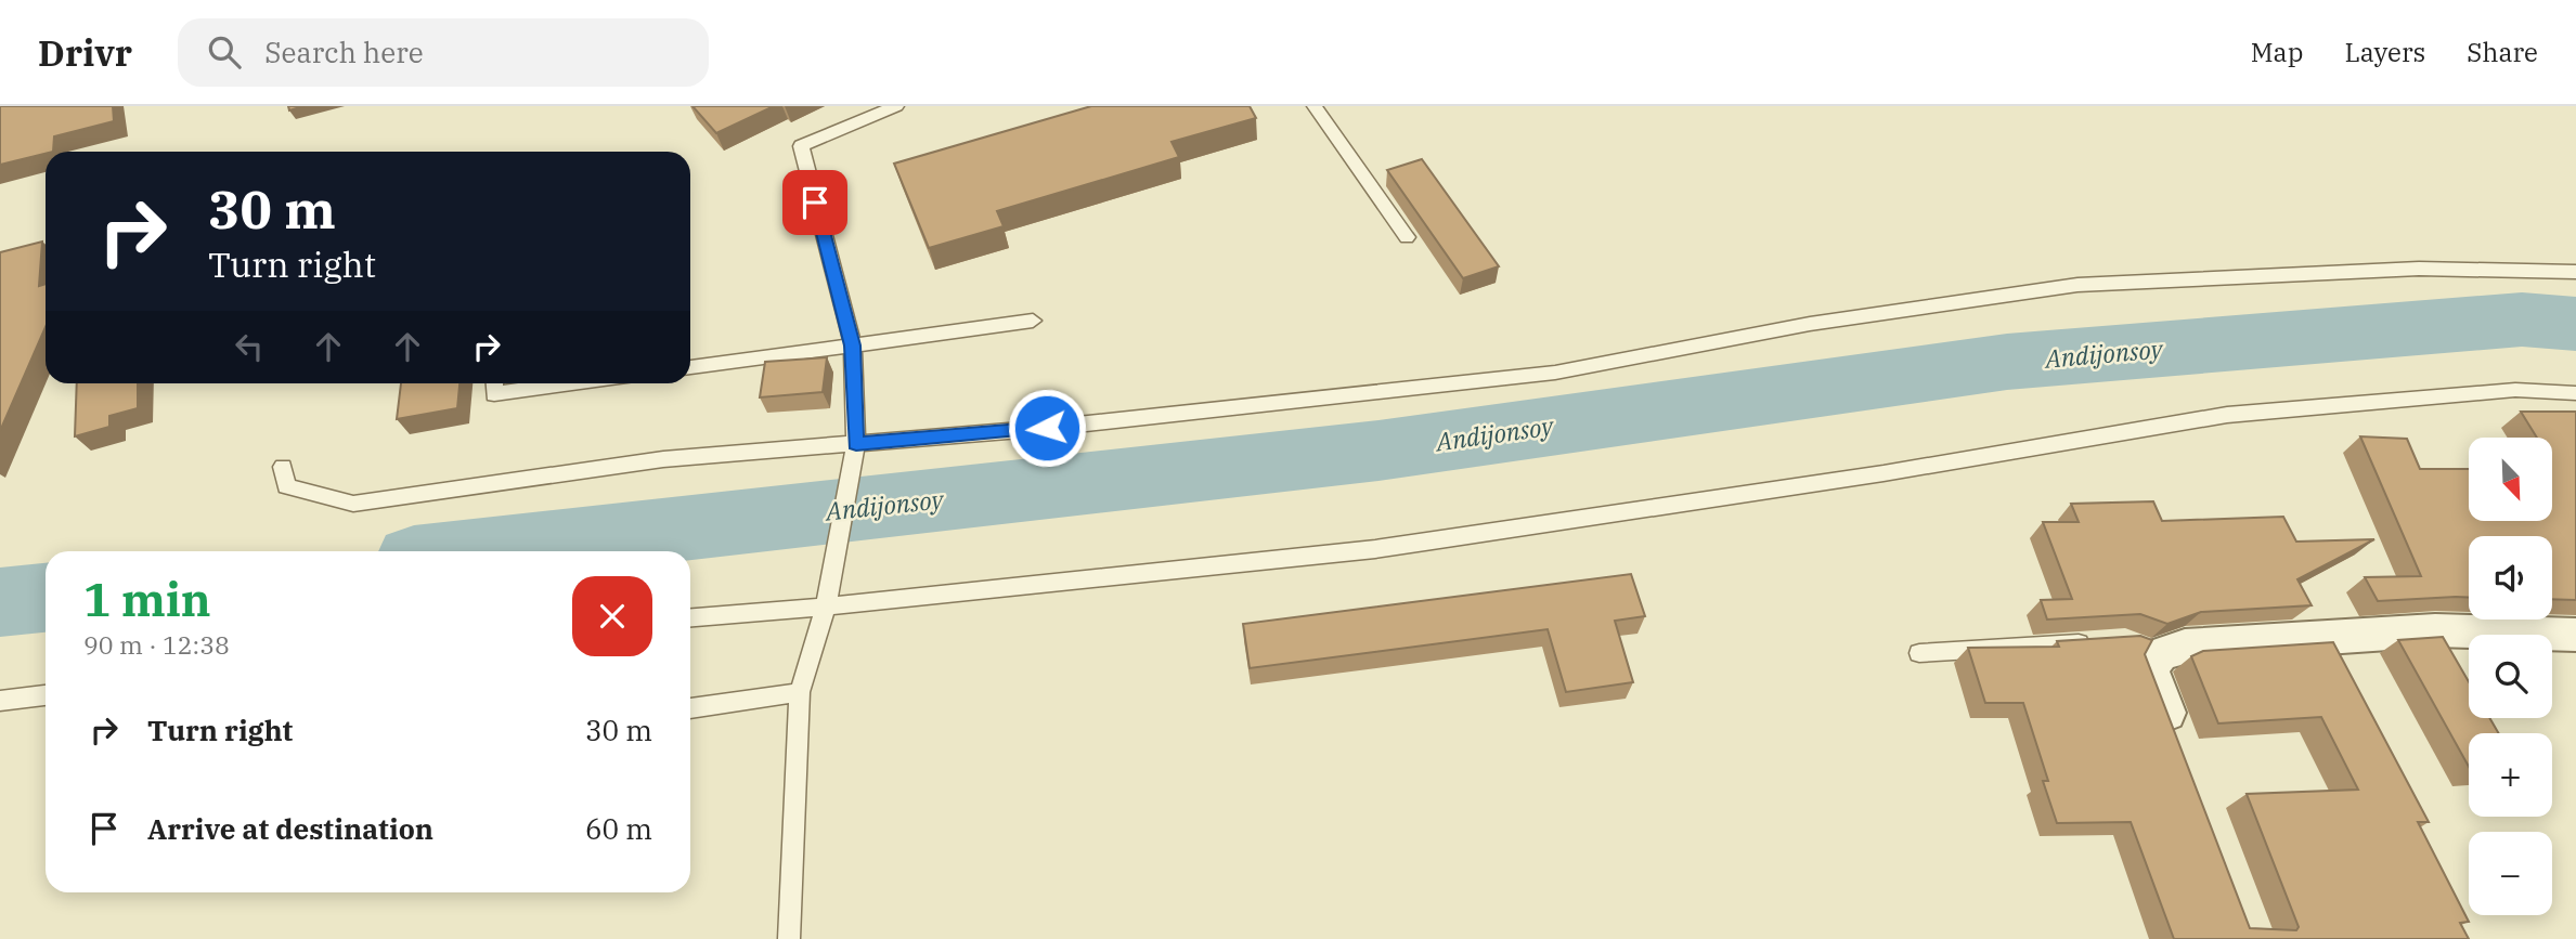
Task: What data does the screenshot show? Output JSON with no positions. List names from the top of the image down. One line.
{"water":["Andijonsoy"],"north":"bottom right","page":{"header":"Drivr","search":"Search here","nav":["Map","Layers","Share"],"turn":["30 m","Turn right"],"map_buttons":["+","−"],"heading":["1 min","90 m · 12:38"],"list":[{"name":"Turn right","value":"30 m"},{"name":"Arrive at destination","value":"60 m"}]}}
